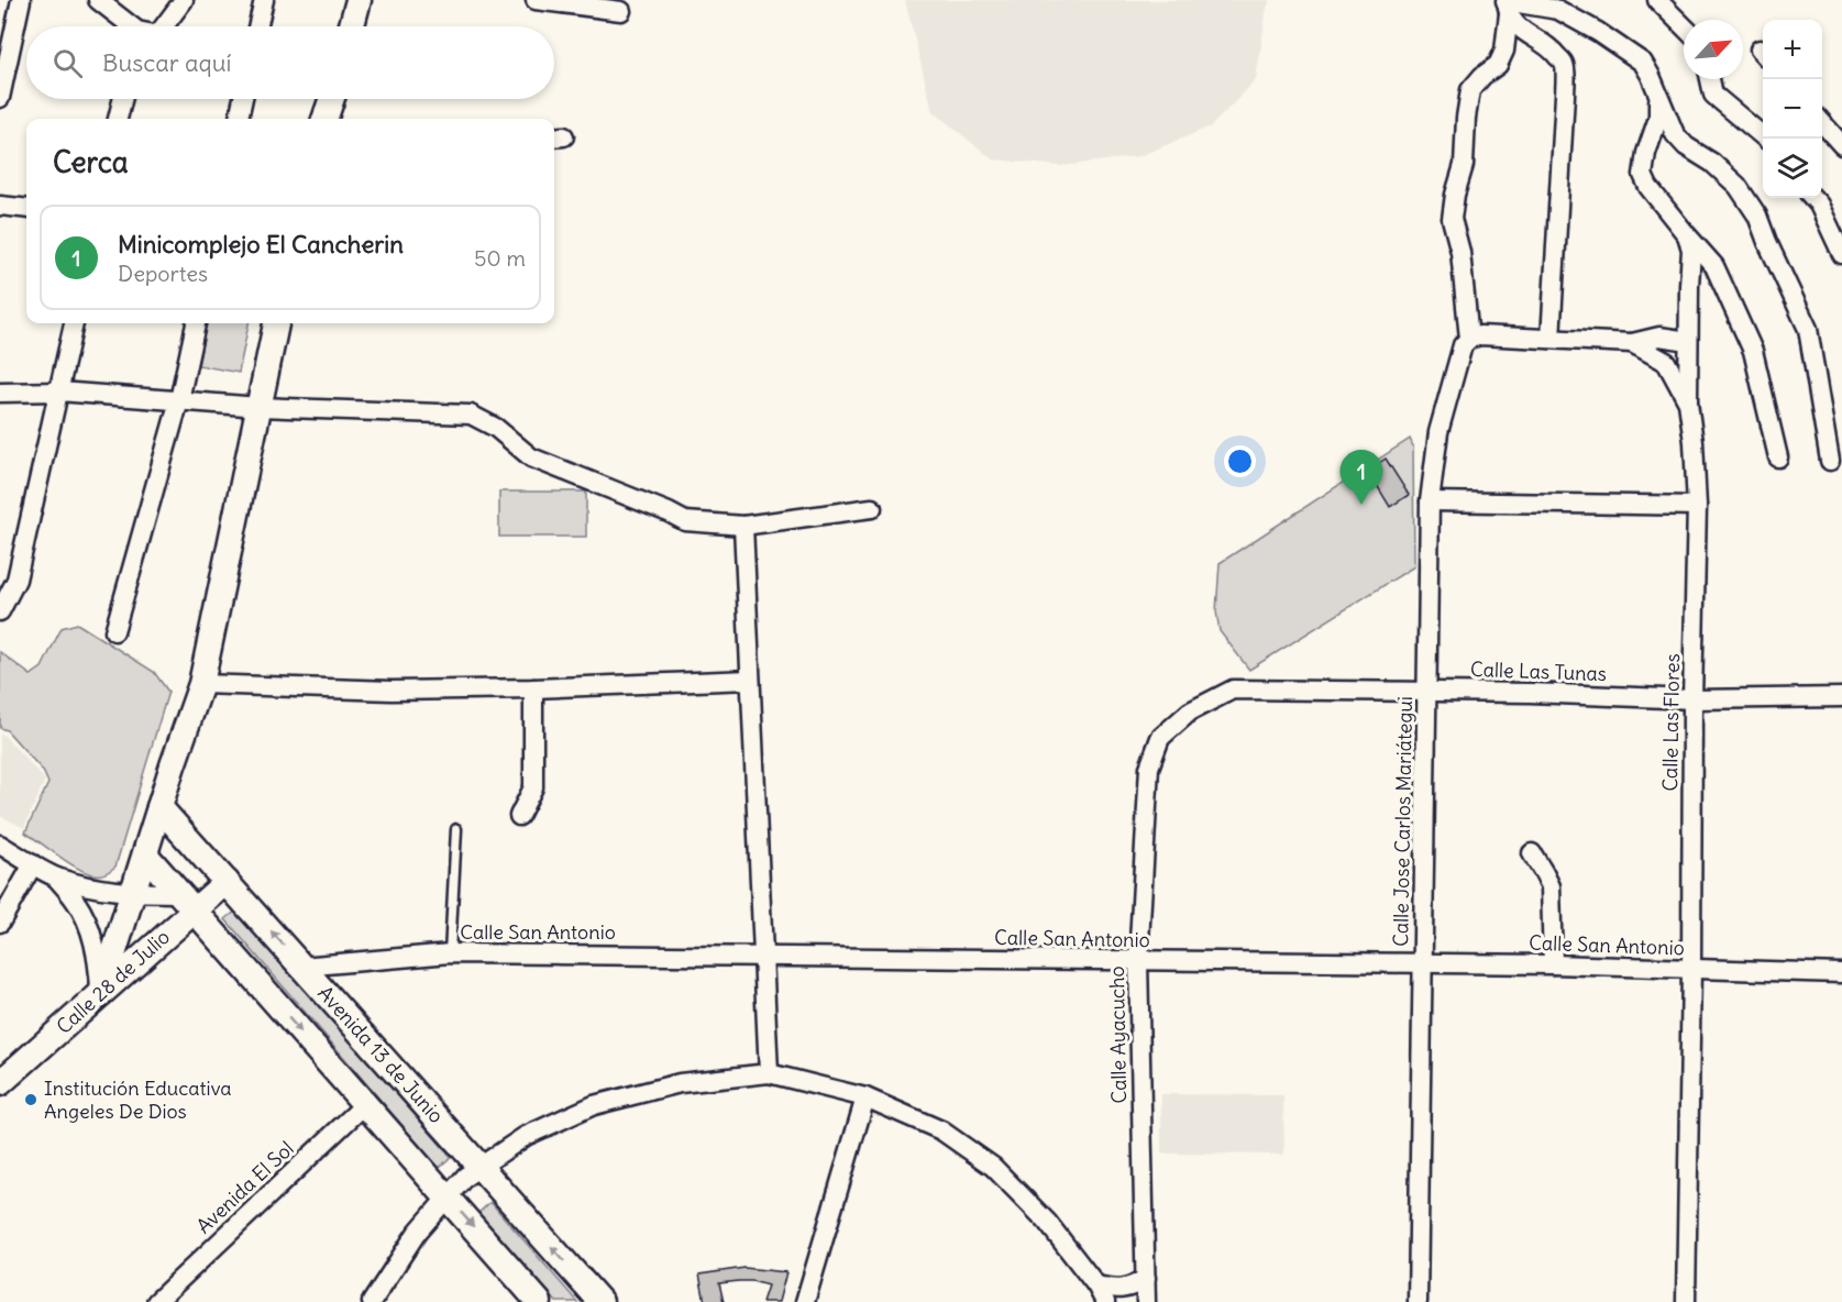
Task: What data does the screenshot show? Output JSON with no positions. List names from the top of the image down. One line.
{"streets":{"street":["Calle Las Tunas","Calle Las Flores","Calle Jose Carlos Mariátegui","Calle San Antonio","Calle 28 de Julio","Calle Ayacucho","Avenida 13 de Junio","Avenida El Sol"]},"crossings":[["Calle Las Tunas","Calle Las Flores"],["Calle Las Tunas","Calle Jose Carlos Mariátegui"],["Calle Las Tunas","Calle Ayacucho"],["Calle Las Flores","Calle Jose Carlos Mariátegui"],["Calle Las Flores","Calle San Antonio"],["Calle Jose Carlos Mariátegui","Calle San Antonio"],["Calle San Antonio","Calle Ayacucho"],["Calle San Antonio","Avenida 13 de Junio"],["Calle 28 de Julio","Avenida 13 de Junio"]],"places":["Institución Educativa Angeles De Dios"],"north":"top right","page":{"map_buttons":["+","−"],"search":"Buscar aquí","heading":"Cerca","list":[{"mark":"1","name":"Minicomplejo El Cancherin","note":"Deportes","value":"50 m"}],"pins":"1"}}
